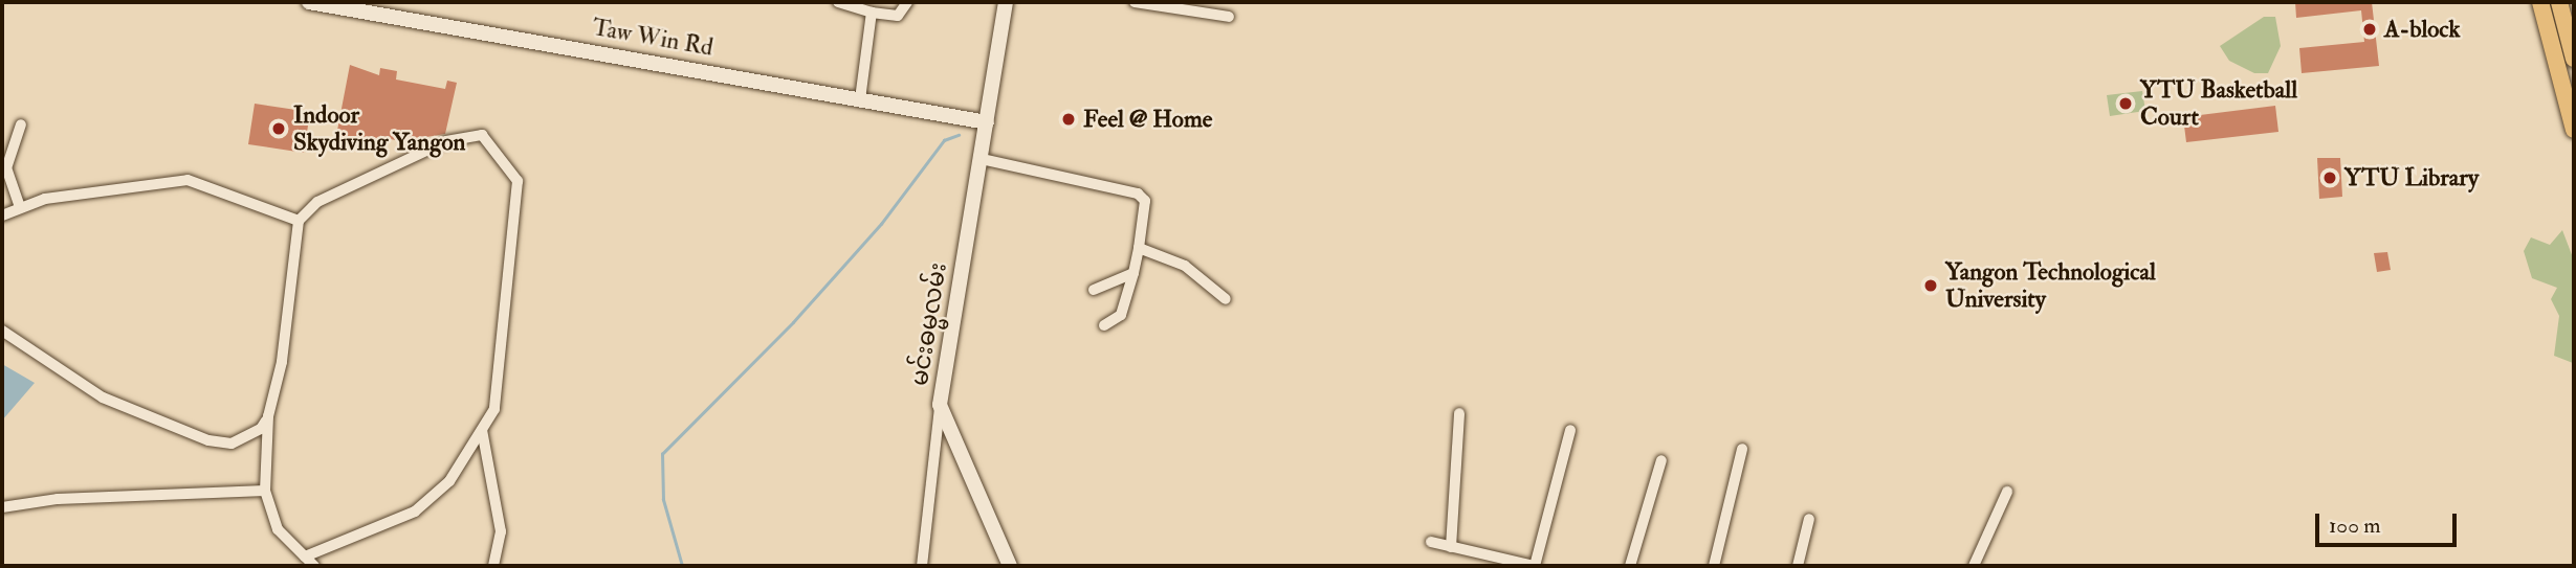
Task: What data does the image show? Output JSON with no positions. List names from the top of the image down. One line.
{"streets":{"main road":["Taw Win Rd","မင်းဓမ္မလမ်း"]},"crossings":[["Taw Win Rd","မင်းဓမ္မလမ်း"]],"places":["A-block","YTU Basketball Court","Feel @ Home","Indoor Skydiving Yangon","YTU Library","Yangon Technological University"],"scale_bar":"100 m"}
